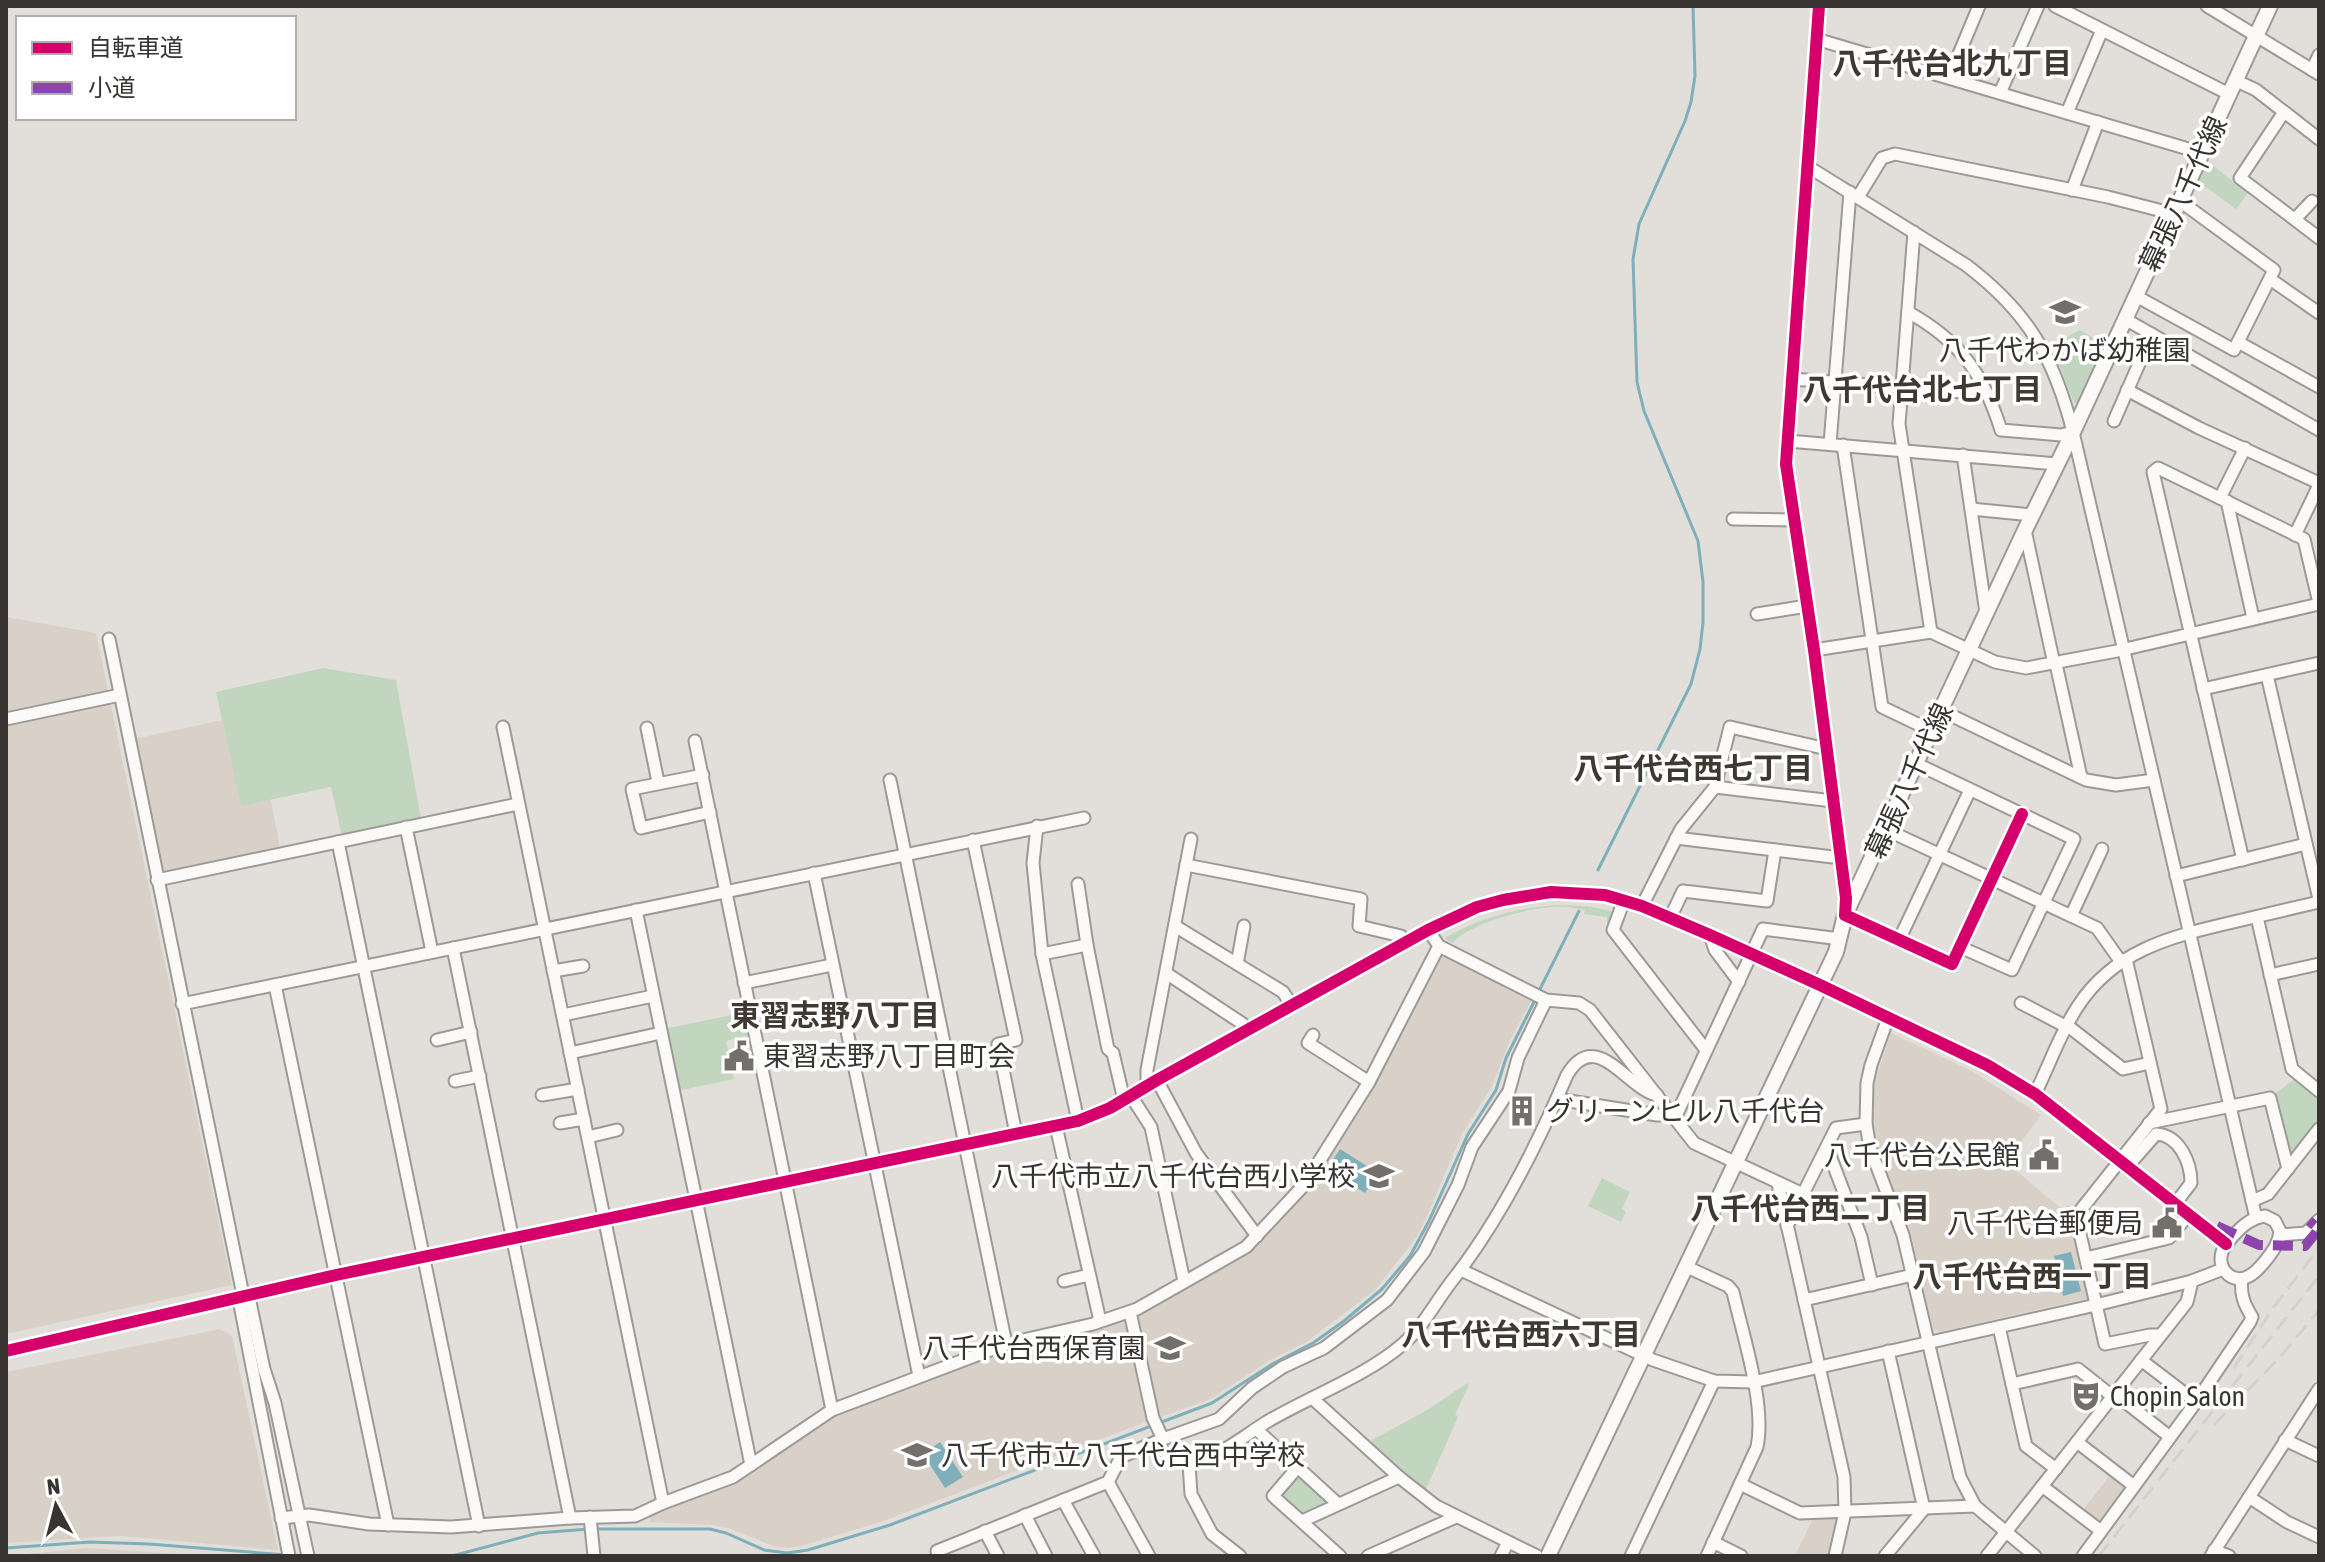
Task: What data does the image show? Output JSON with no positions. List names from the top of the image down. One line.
{"streets":{"main road":["幕張八千代線"]},"districts":["八千代台北九丁目","八千代台北七丁目","八千代台西七丁目","東習志野八丁目","八千代台西二丁目","八千代台西一丁目","八千代台西六丁目"],"places":{"school or university":["八千代わかば幼稚園","八千代市立八千代台西小学校","八千代台西保育園","八千代市立八千代台西中学校"],"public building":["東習志野八丁目町会","八千代台公民館","八千代台郵便局"],"building":["グリーンヒル八千代台"],"theatre":["Chopin Salon"]},"legend":["自転車道","小道"],"north":"top"}
